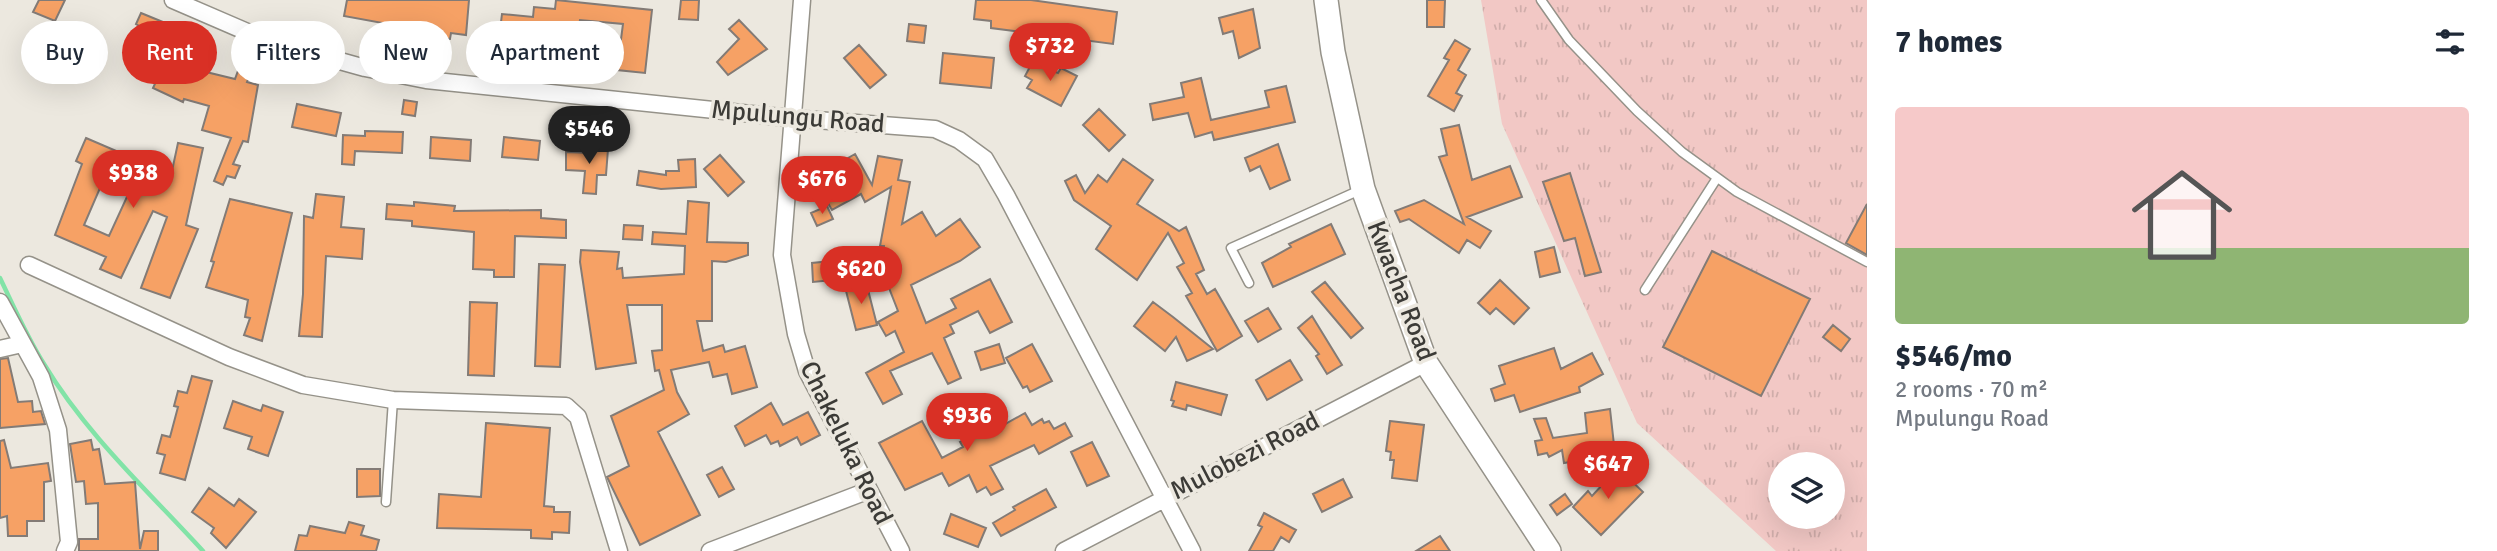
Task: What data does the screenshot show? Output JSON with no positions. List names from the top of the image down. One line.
{"streets":{"main road":["Kwacha Road"],"street":["Mpulungu Road","Chakeluka Road","Mulobezi Road"]},"crossings":[["Mpulungu Road","Chakeluka Road"],["Mpulungu Road","Mulobezi Road"],["Kwacha Road","Mulobezi Road"]],"page":{"heading":"7 homes","chip":["Buy","Rent","Filters","New","Apartment"],"price":["$732","$546","$938","$676","$620","$936","$647"],"list":[{"name":"$546/mo","note":"2 rooms · 70 m² · Mpulungu Road"}]}}
